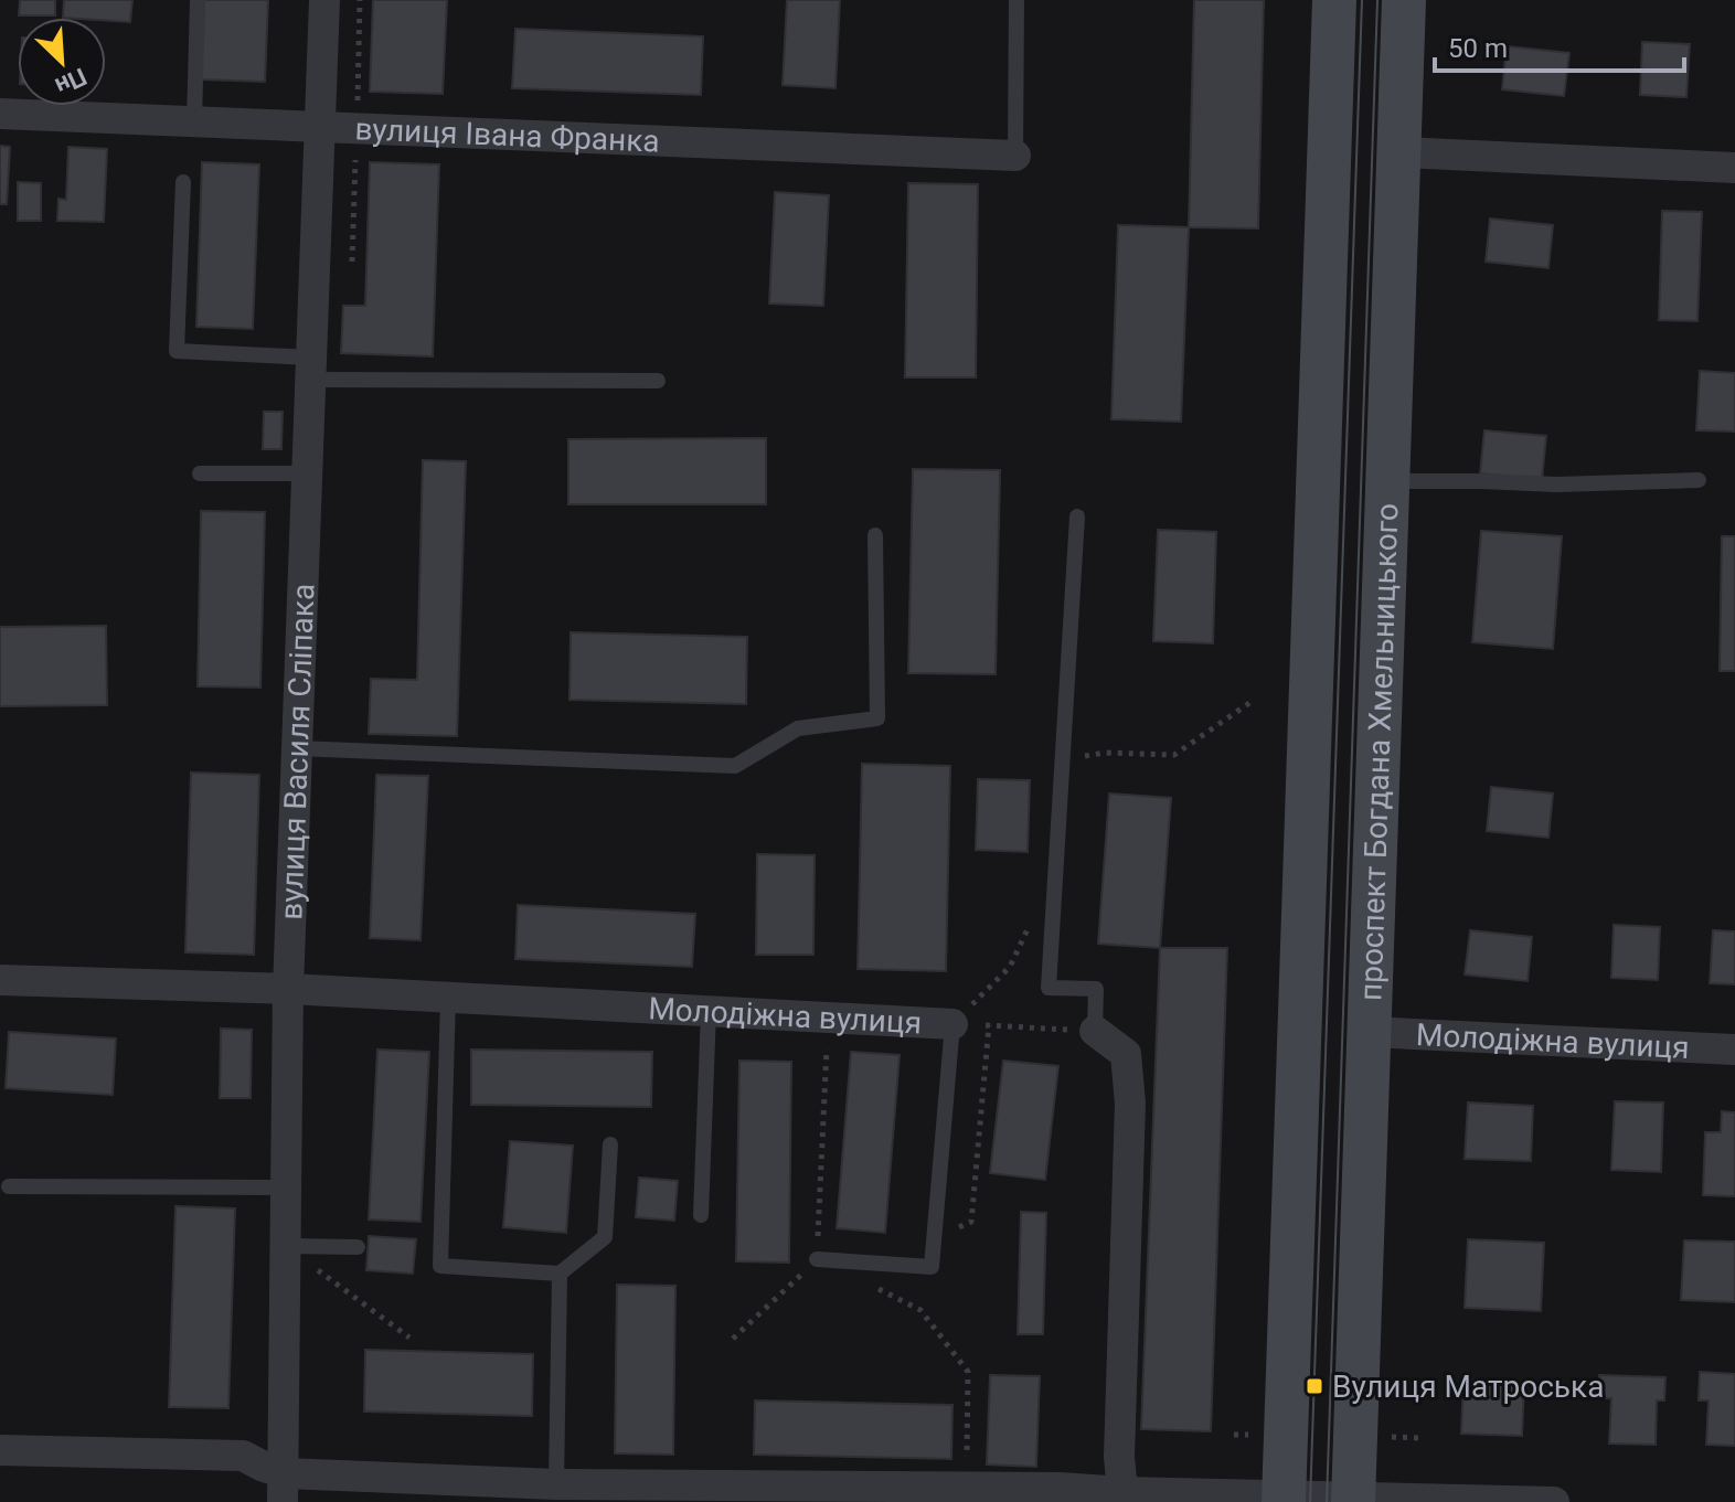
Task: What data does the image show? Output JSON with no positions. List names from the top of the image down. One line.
{"streets":{"main road":["проспект Богдана Хмельницького"],"street":["вулиця Івана Франка","вулиця Василя Сліпака","Молодіжна вулиця"]},"crossings":[["вулиця Івана Франка","вулиця Василя Сліпака"],["вулиця Василя Сліпака","Молодіжна вулиця"],["проспект Богдана Хмельницького","Молодіжна вулиця"]],"places":{"transit":["Вулиця Матроська"]},"scale_bar":"50 m","north":"bottom right"}
